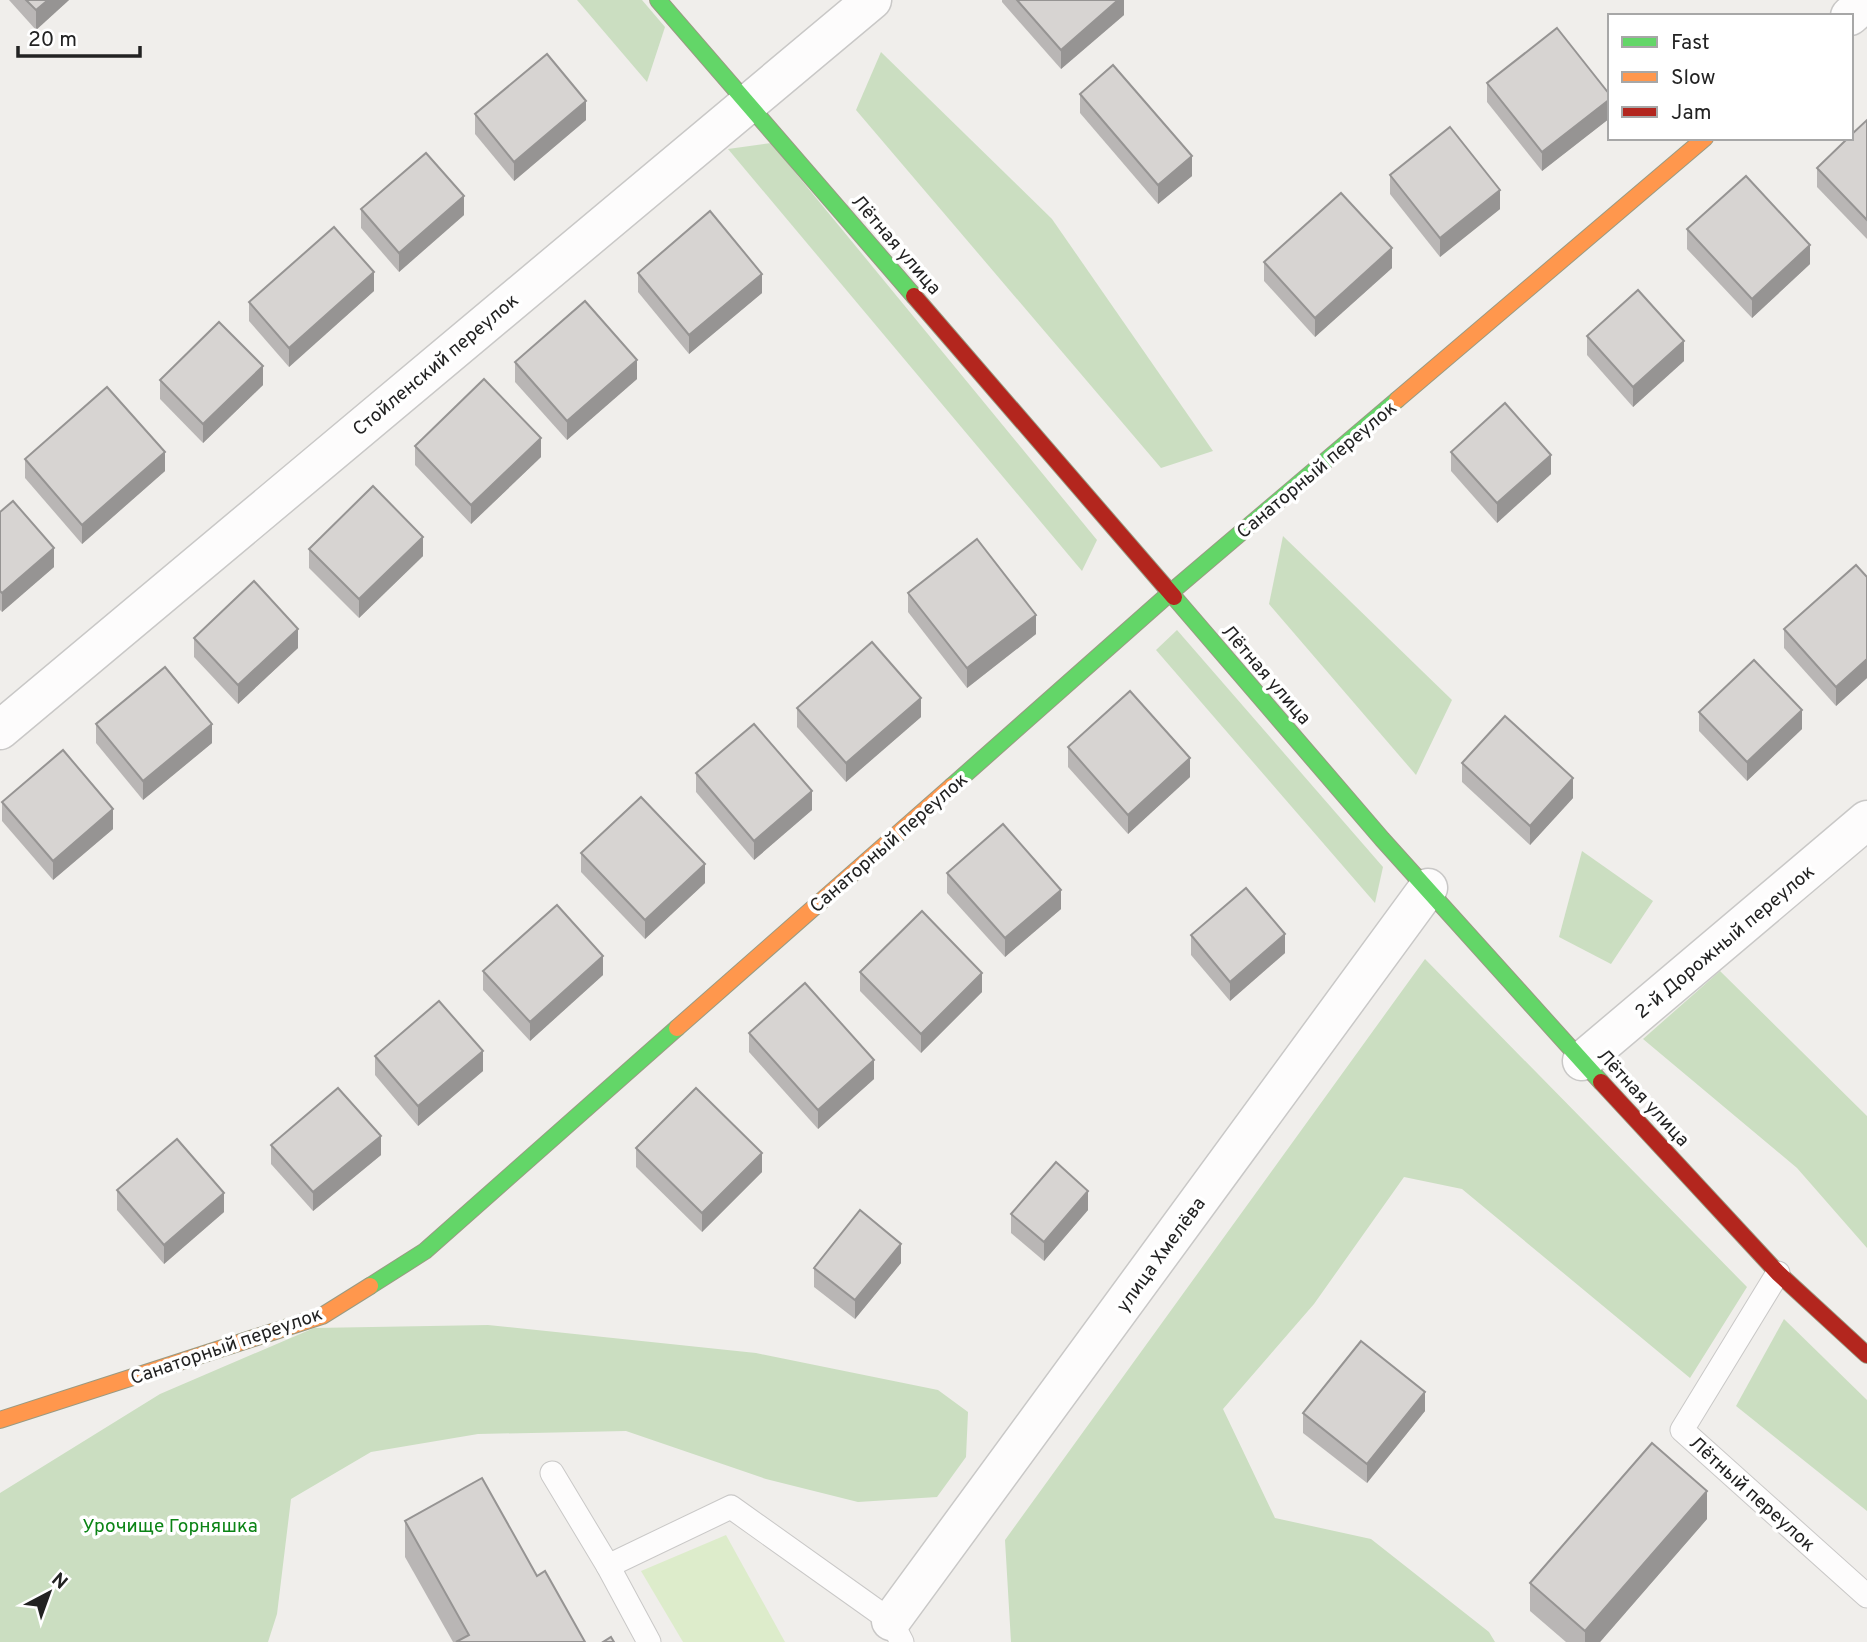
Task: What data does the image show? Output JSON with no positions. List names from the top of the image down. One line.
{"streets":{"street":["Лётная улица","Стойленский переулок","Санаторный переулок","2-й Дорожный переулок","улица Хмелёва"],"lane":["Лётный переулок"]},"crossings":[["Лётная улица","Стойленский переулок"],["Лётная улица","Санаторный переулок"],["Лётная улица","2-й Дорожный переулок"],["Лётная улица","улица Хмелёва"],["Лётная улица","Лётный переулок"]],"parks":["Урочище Горняшка"],"legend":["Fast","Slow","Jam"],"scale_bar":"20 m","north":"top right"}
